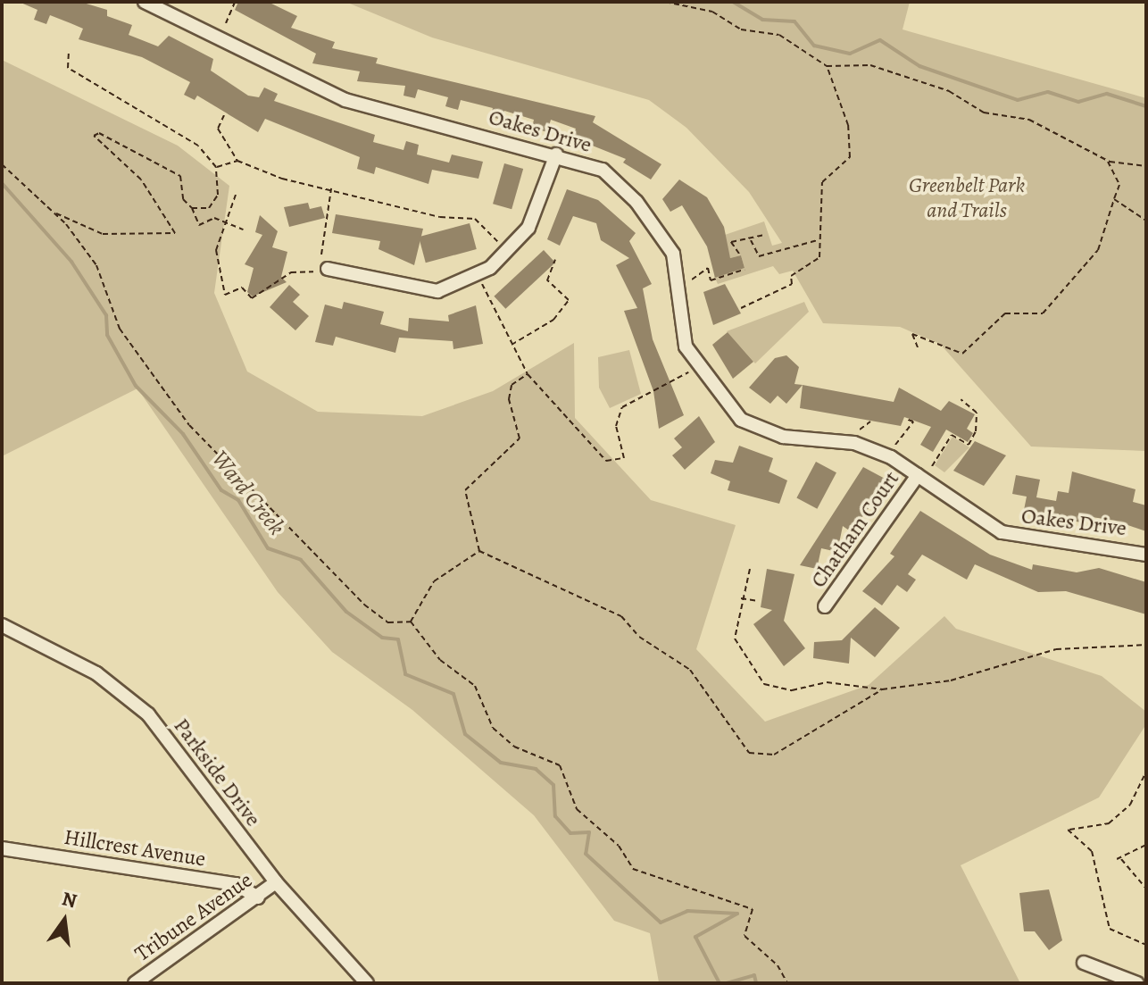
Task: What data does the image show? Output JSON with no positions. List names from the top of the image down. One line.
{"streets":{"street":["Oakes Drive","Chatham Court","Parkside Drive","Hillcrest Avenue","Tribune Avenue"]},"crossings":[["Oakes Drive","Chatham Court"],["Parkside Drive","Tribune Avenue"],["Hillcrest Avenue","Tribune Avenue"]],"water":["Ward Creek"],"parks":["Greenbelt Park and Trails"],"north":"top"}
